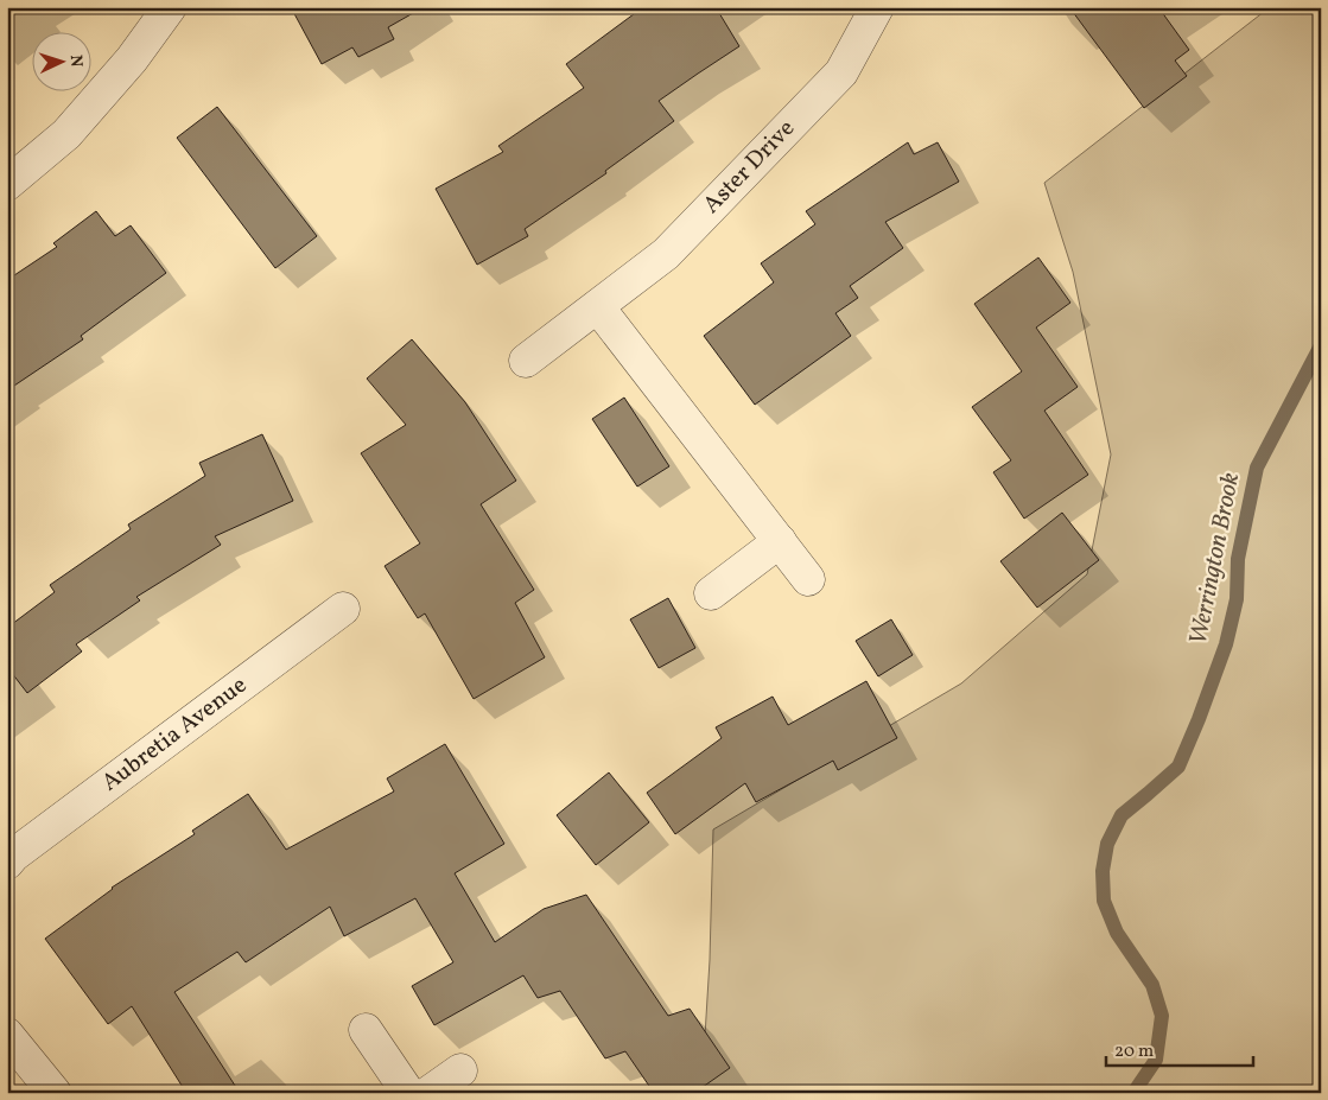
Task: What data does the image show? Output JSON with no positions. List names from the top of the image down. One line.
{"streets":{"street":["Aster Drive","Aubretia Avenue"]},"water":["Werrington Brook"],"scale_bar":"20 m","north":"right"}
